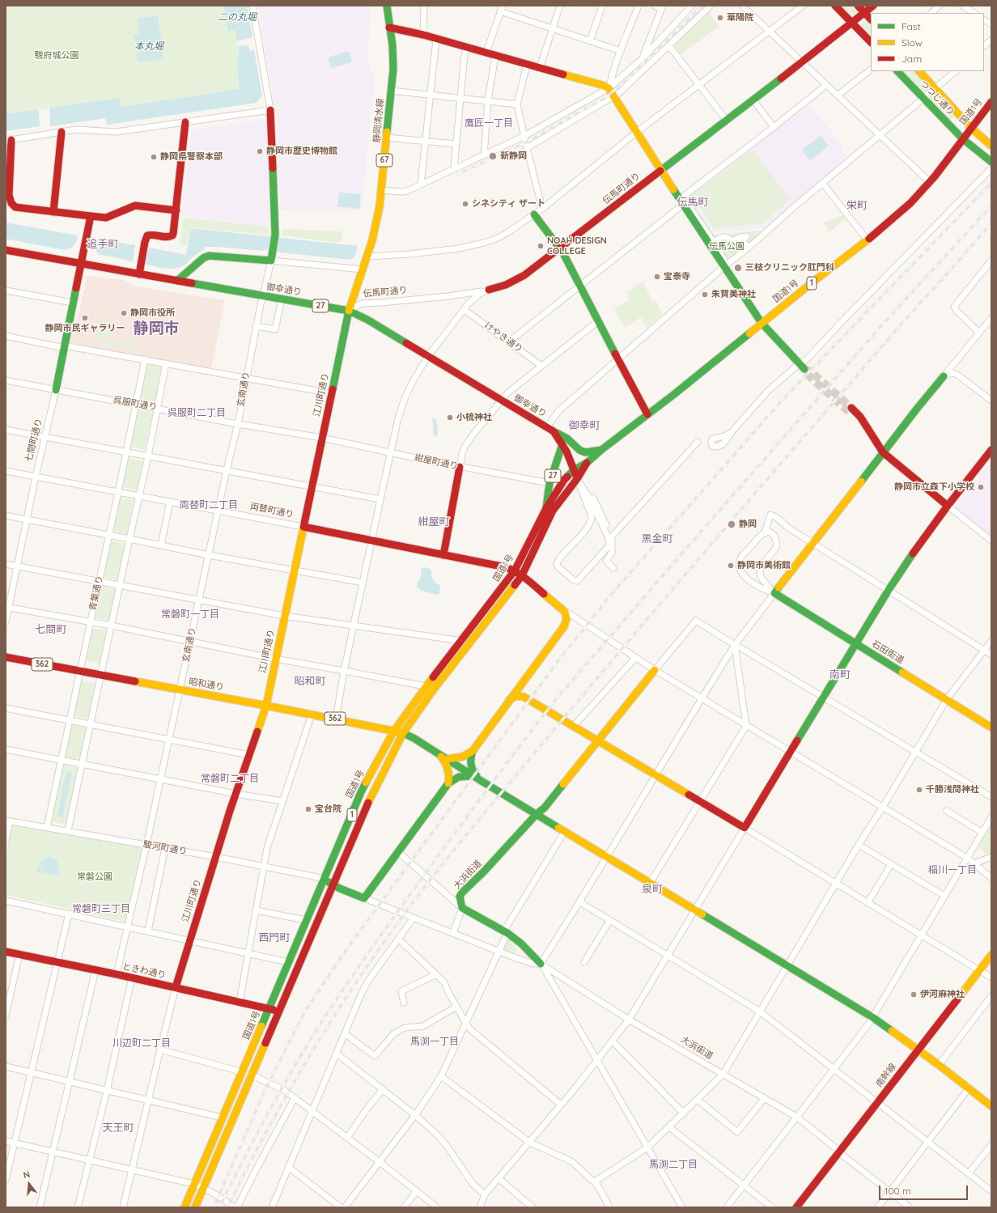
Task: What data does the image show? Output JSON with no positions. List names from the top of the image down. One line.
{"streets":{"main road":["つつじ通り","国道1号","静岡清水線","67","伝馬町通り","1","御幸通り","27","江川町通り","七間町通り","両替町通り","石田街道","362","昭和通り","大浜街道","ときわ通り","南幹線"],"street":["けやき通り","玄南通り","呉服町通り","紺屋町通り","青葉通り","駿河町通り"]},"crossings":[["つつじ通り","国道1号"],["国道1号","御幸通り"],["国道1号","27"],["国道1号","両替町通り"],["国道1号","昭和通り"],["国道1号","駿河町通り"],["国道1号","ときわ通り"],["静岡清水線","伝馬町通り"],["静岡清水線","御幸通り"],["静岡清水線","江川町通り"],["伝馬町通り","御幸通り"],["伝馬町通り","江川町通り"],["御幸通り","27"],["御幸通り","玄南通り"],["御幸通り","江川町通り"],["御幸通り","七間町通り"],["27","紺屋町通り"],["玄南通り","呉服町通り"],["玄南通り","両替町通り"],["玄南通り","昭和通り"],["玄南通り","駿河町通り"],["玄南通り","ときわ通り"],["江川町通り","呉服町通り"],["江川町通り","紺屋町通り"],["江川町通り","両替町通り"],["江川町通り","昭和通り"],["江川町通り","駿河町通り"],["江川町通り","ときわ通り"],["呉服町通り","七間町通り"],["呉服町通り","紺屋町通り"],["呉服町通り","青葉通り"],["七間町通り","両替町通り"],["両替町通り","青葉通り"],["青葉通り","昭和通り"],["青葉通り","駿河町通り"],["昭和通り","大浜街道"],["昭和通り","南幹線"],["大浜街道","南幹線"]],"districts":["鷹匠一丁目","伝馬町","栄町","追手町","静岡市","呉服町二丁目","御幸町","両替町二丁目","紺屋町","黒金町","常磐町一丁目","七間町","南町","昭和町","常磐町二丁目","稲川一丁目","泉町","常磐町三丁目","西門町","馬渕一丁目","川辺町二丁目","天王町","馬渕二丁目"],"water":["二の丸堀","本丸堀"],"parks":["駿府城公園","伝馬公園","常磐公園"],"places":["華陽院","静岡市歴史博物館","新静岡","静岡県警察本部","シネシティ ザート","NOAH DESIGN COLLEGE","三枝クリニック肛門科","宝泰寺","朱賀美神社","静岡市役所","静岡市民ギャラリー","小梳神社","静岡市立森下小学校","静岡","静岡市美術館","千勝浅間神社","宝台院","伊河麻神社"],"legend":["Fast","Slow","Jam"],"scale_bar":"100 m","north":"top"}
